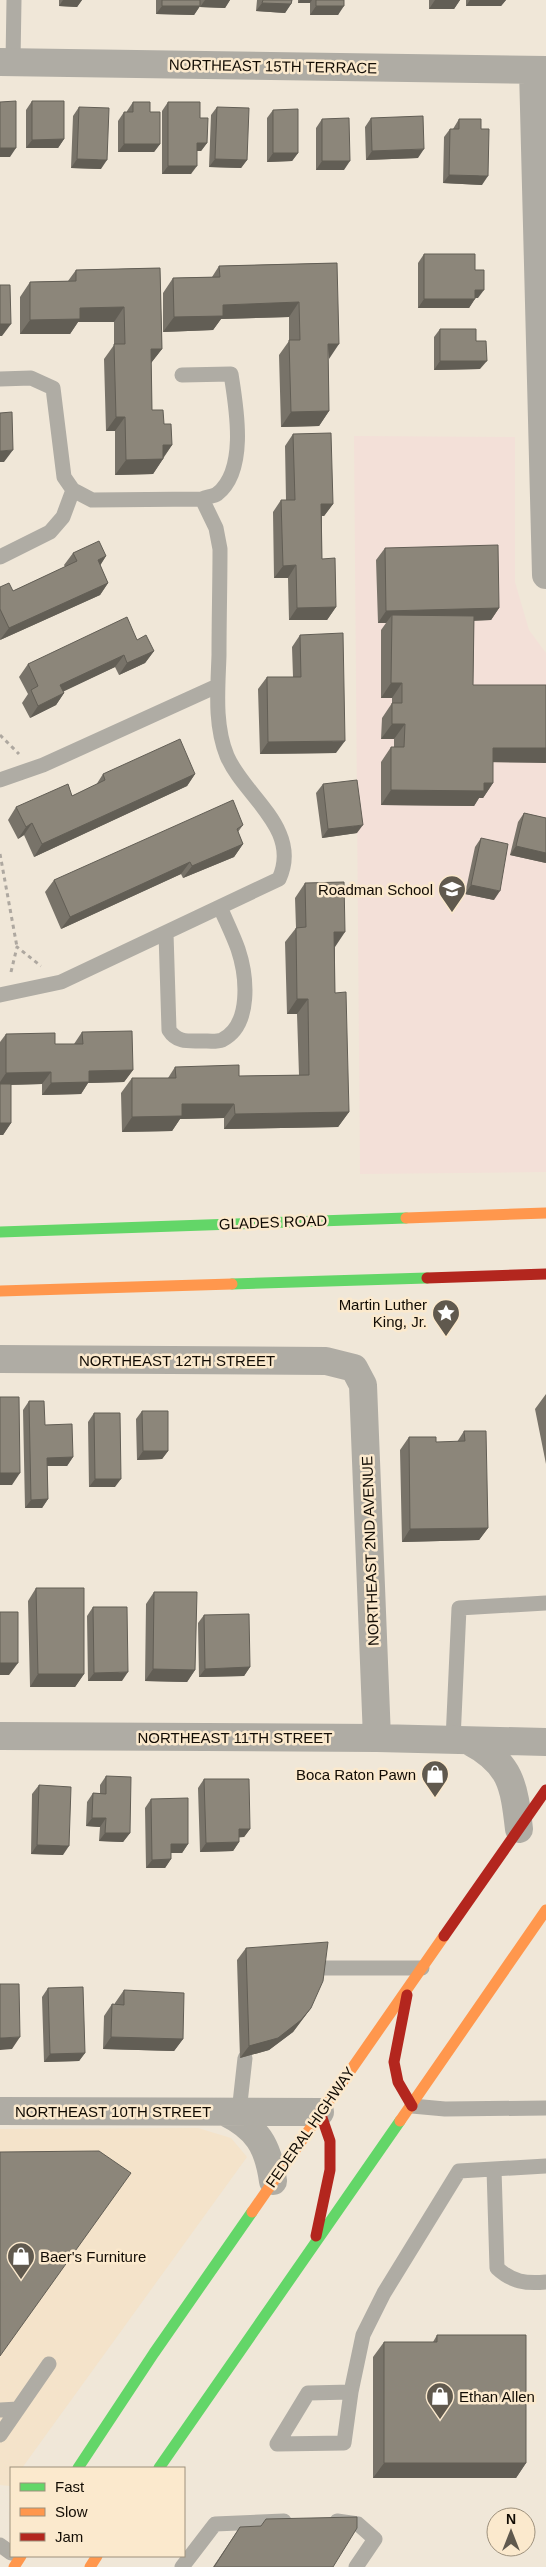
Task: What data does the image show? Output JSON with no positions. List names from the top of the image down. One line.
{"streets":{"main road":["GLADES ROAD","FEDERAL HIGHWAY"],"street":["NORTHEAST 15TH TERRACE","NORTHEAST 12TH STREET","NORTHEAST 2ND AVENUE","NORTHEAST 11TH STREET","NORTHEAST 10TH STREET"]},"crossings":[["NORTHEAST 12TH STREET","NORTHEAST 2ND AVENUE"],["NORTHEAST 2ND AVENUE","NORTHEAST 11TH STREET"],["NORTHEAST 10TH STREET","FEDERAL HIGHWAY"]],"places":{"school or university":["Roadman School"],"place":["Martin Luther King, Jr."],"shop":["Boca Raton Pawn","Baer's Furniture","Ethan Allen"]},"legend":["Fast","Slow","Jam"],"north":"top"}
